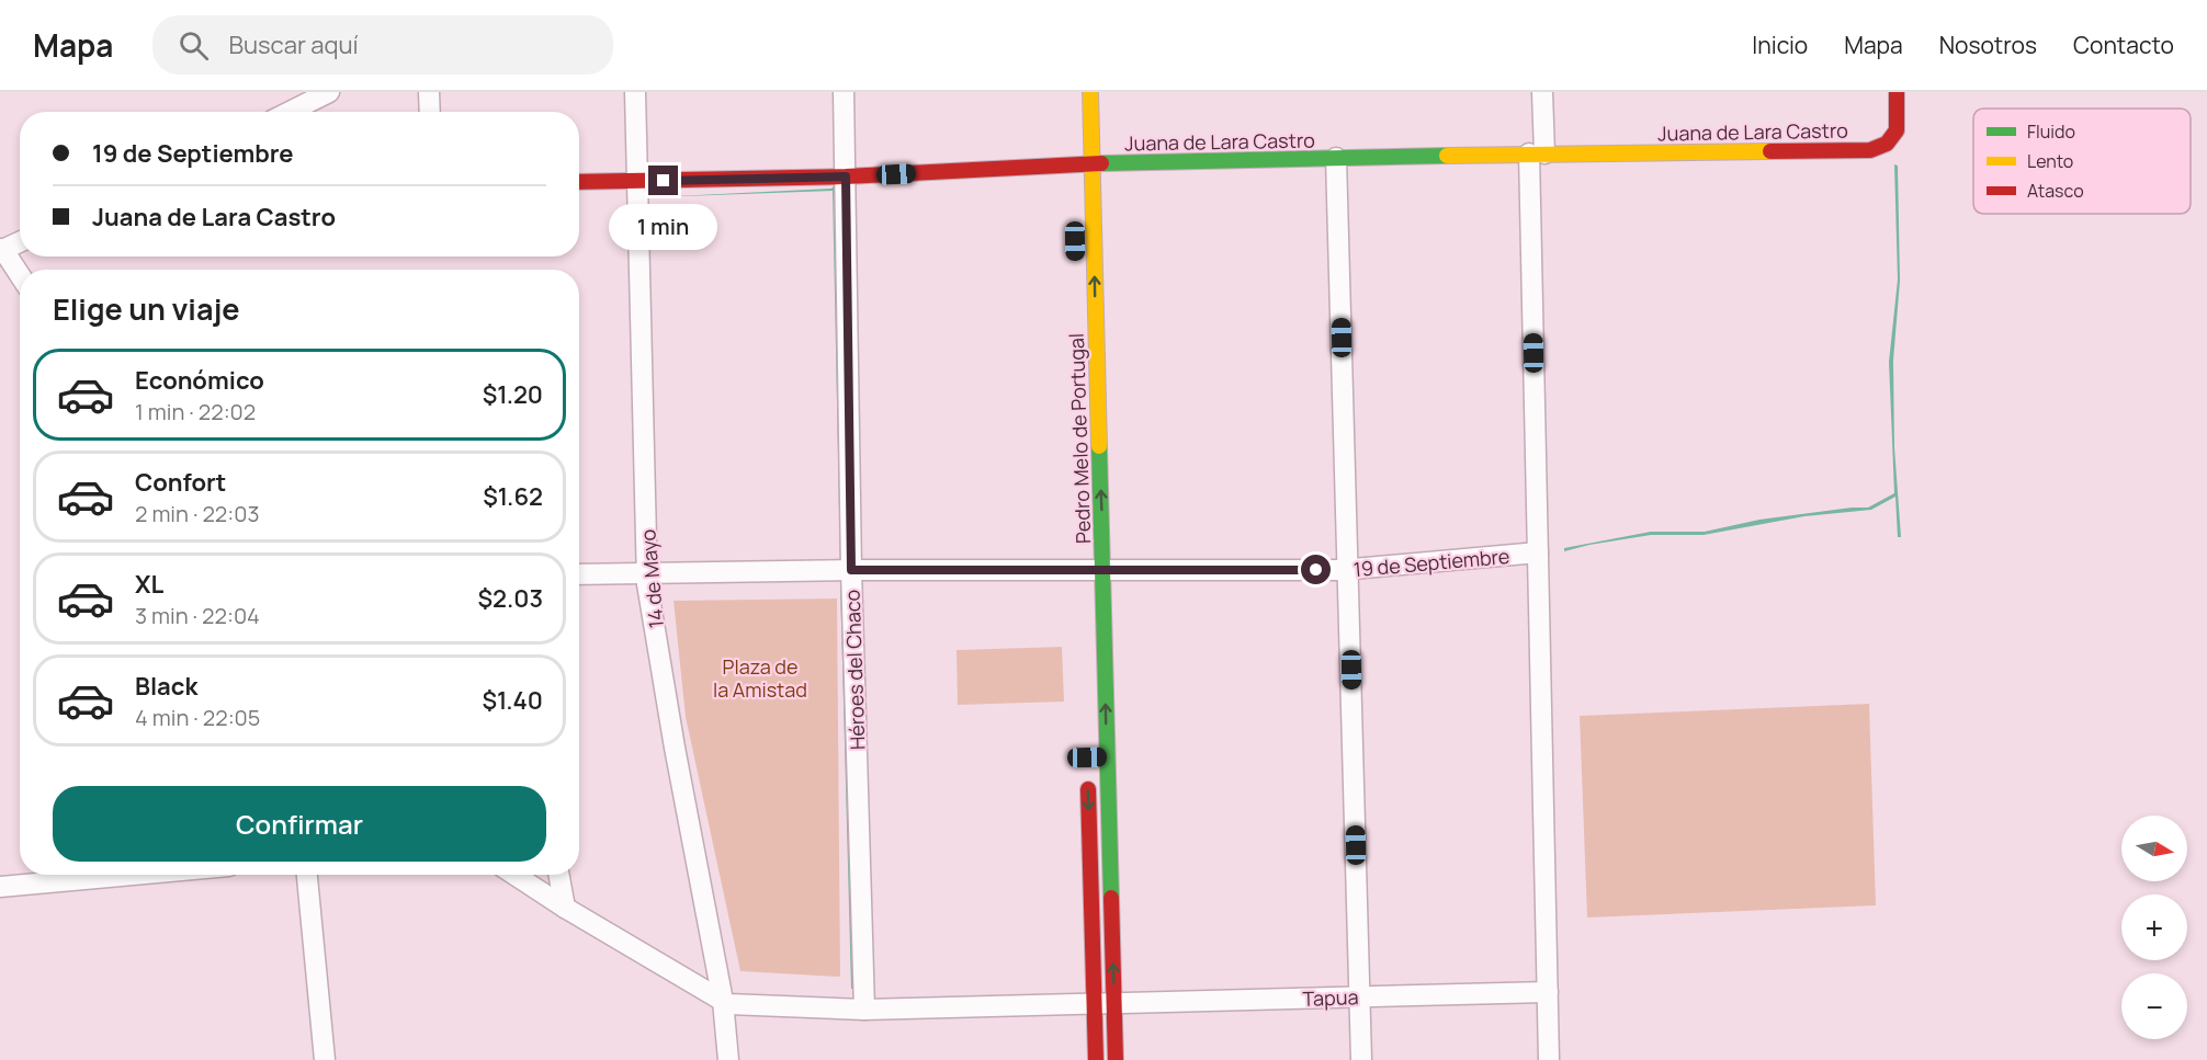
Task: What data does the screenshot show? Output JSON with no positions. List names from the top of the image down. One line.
{"streets":{"street":["Juana de Lara Castro","Pedro Melo de Portugal","19 de Septiembre","14 de Mayo","Héroes del Chaco","Tapua"]},"crossings":[["Juana de Lara Castro","Pedro Melo de Portugal"],["Juana de Lara Castro","14 de Mayo"],["Juana de Lara Castro","Héroes del Chaco"],["Pedro Melo de Portugal","19 de Septiembre"],["Pedro Melo de Portugal","Tapua"],["19 de Septiembre","14 de Mayo"],["19 de Septiembre","Héroes del Chaco"],["14 de Mayo","Tapua"],["Héroes del Chaco","Tapua"]],"parks":["Plaza de la Amistad"],"legend":["Fluido","Lento","Atasco"],"north":"right","page":{"header":"Mapa","search":"Buscar aquí","nav":["Inicio","Mapa","Nosotros","Contacto"],"banner":["19 de Septiembre","Juana de Lara Castro"],"bubble":"1 min","heading":"Elige un viaje","list":[{"name":"Económico","note":"1 min · 22:02","value":"$1.20"},{"name":"Confort","note":"2 min · 22:03","value":"$1.62"},{"name":"XL","note":"3 min · 22:04","value":"$2.03"},{"name":"Black","note":"4 min · 22:05","value":"$1.40"}],"buttons":"Confirmar","map_buttons":["+","−"]}}
